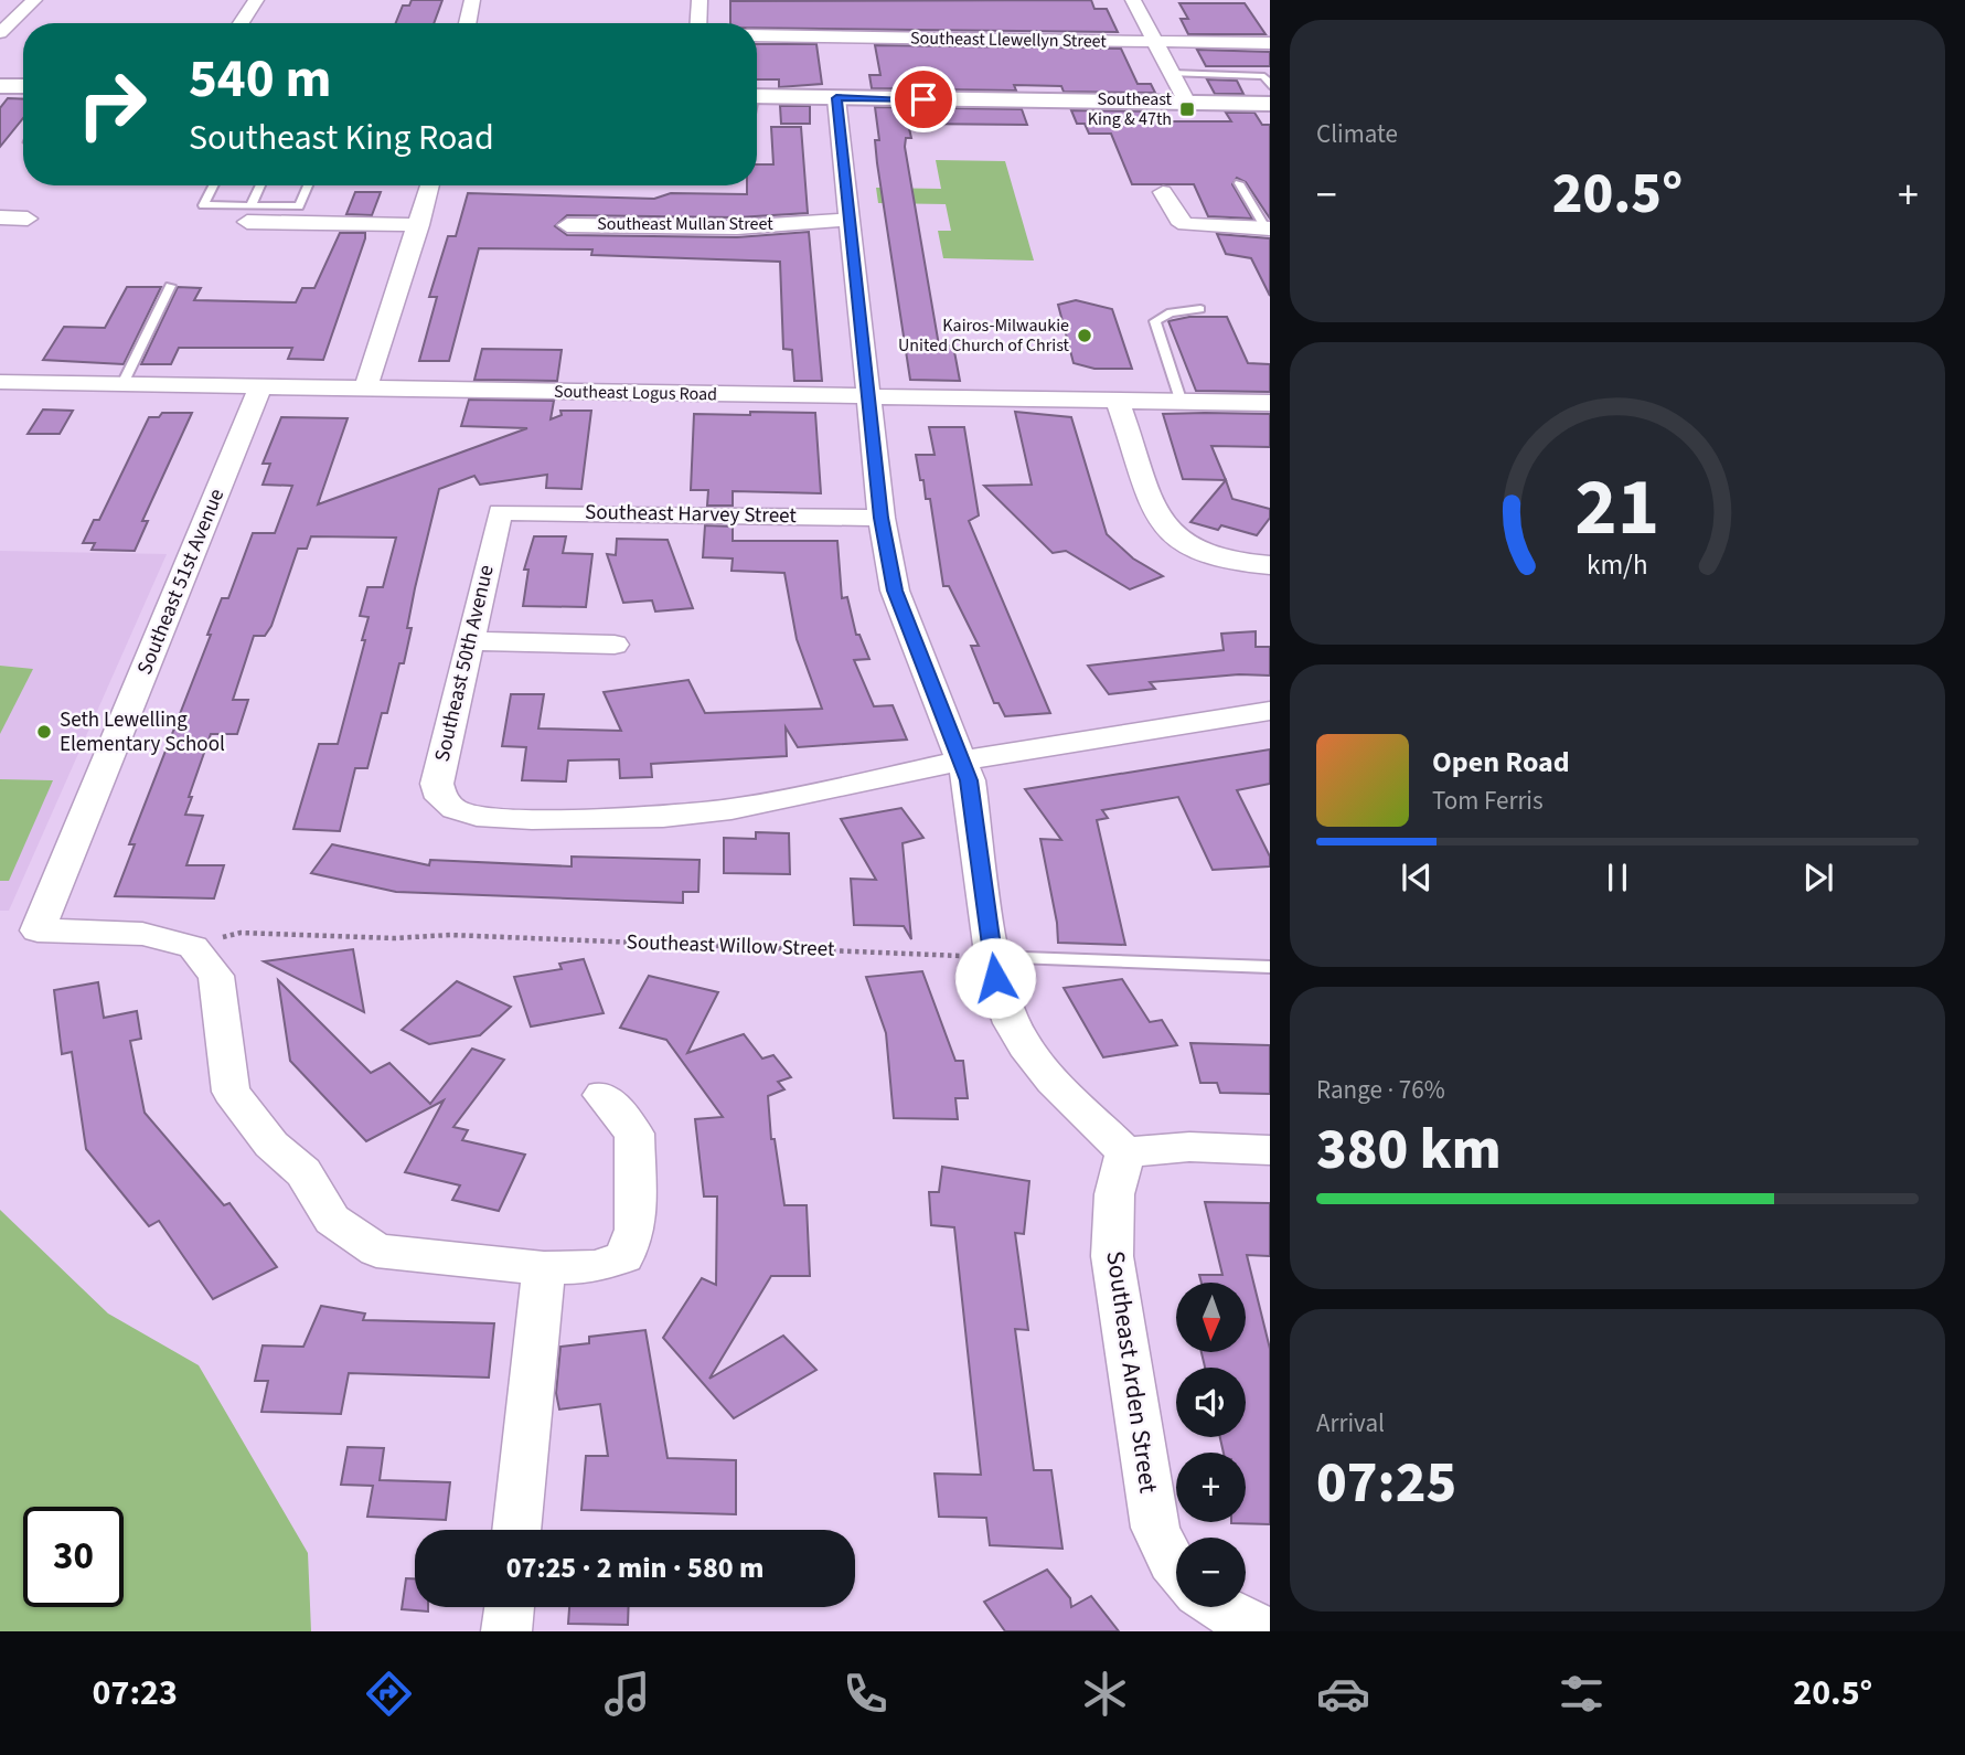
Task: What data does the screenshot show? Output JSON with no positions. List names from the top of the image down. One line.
{"streets":{"street":["Southeast Llewellyn Street","Southeast Mullan Street","Southeast Logus Road","Southeast Harvey Street","Southeast 51st Avenue","Southeast 50th Avenue","Southeast Arden Street"],"path":["Southeast Willow Street"]},"crossings":[["Southeast Logus Road","Southeast 51st Avenue"],["Southeast Harvey Street","Southeast 50th Avenue"],["Southeast 51st Avenue","Southeast Willow Street"]],"places":{"transit":["Southeast King & 47th"],"other":["Kairos-Milwaukie United Church of Christ","Seth Lewelling Elementary School"]},"north":"bottom","page":{"tile":["Climate",["Range · 76%","380 km"],["Arrival","07:25"]],"turn":["540 m","Southeast King Road"],"heat":["−","20.5°","+"],"song":["Open Road","Tom Ferris"],"map_buttons":["+","−"],"limit":"30","trip":"07:25 · 2 min · 580 m","tabs":["07:23","20.5°"],"gauge":["21","km/h"]}}
